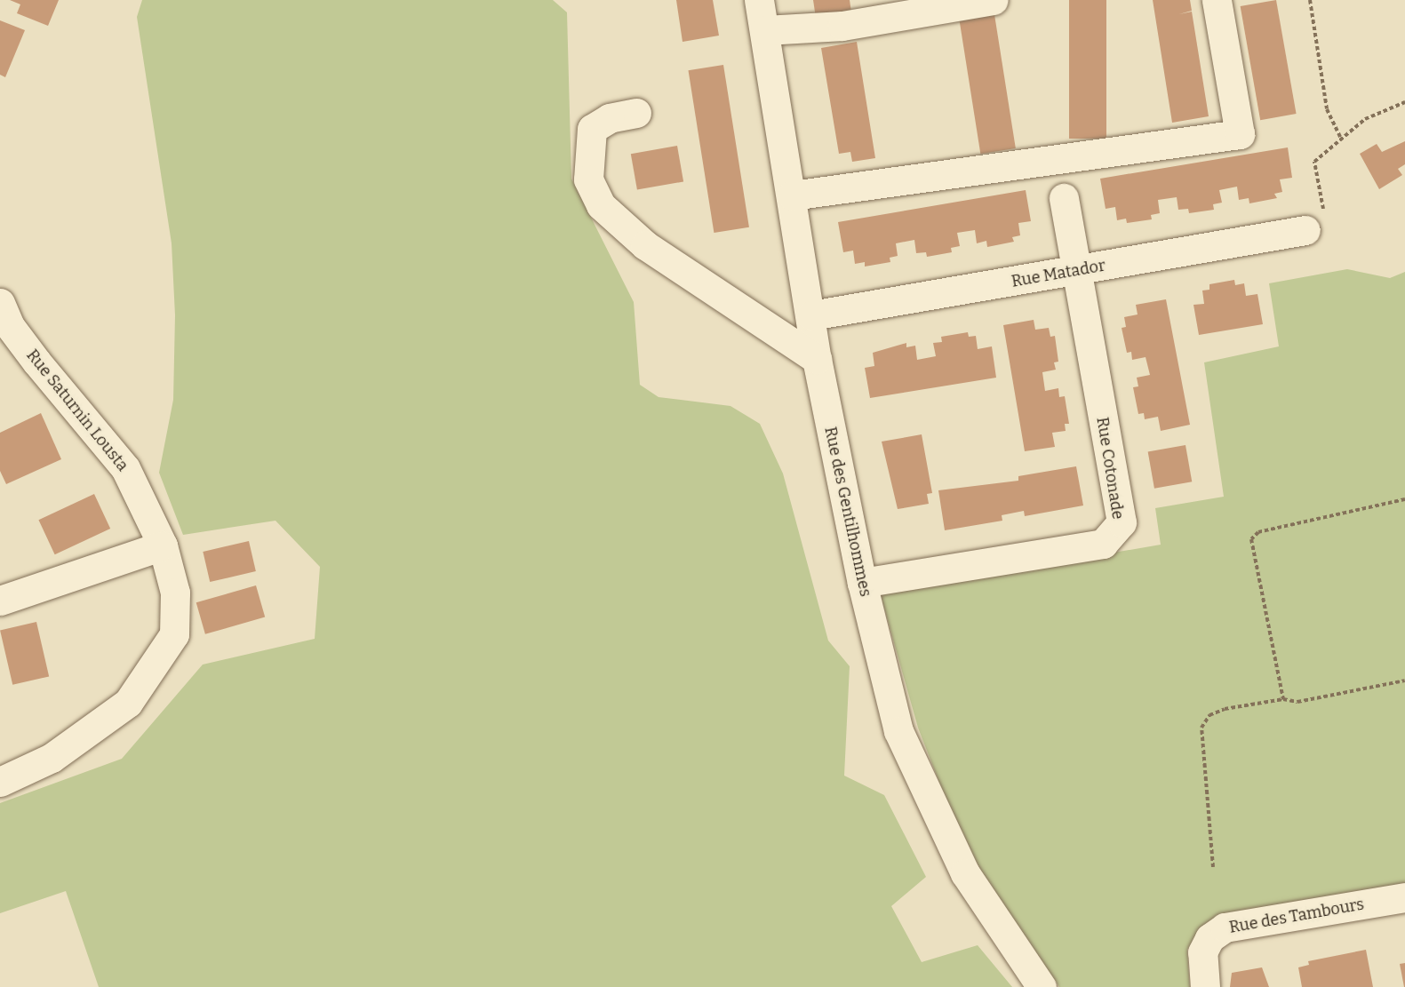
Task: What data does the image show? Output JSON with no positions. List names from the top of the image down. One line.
{"streets":{"street":["Rue Matador","Rue Saturnin Lousta","Rue Cotonade","Rue des Gentilhommes","Rue des Tambours"]},"crossings":[["Rue Matador","Rue Cotonade"],["Rue Matador","Rue des Gentilhommes"],["Rue Cotonade","Rue des Gentilhommes"]]}
